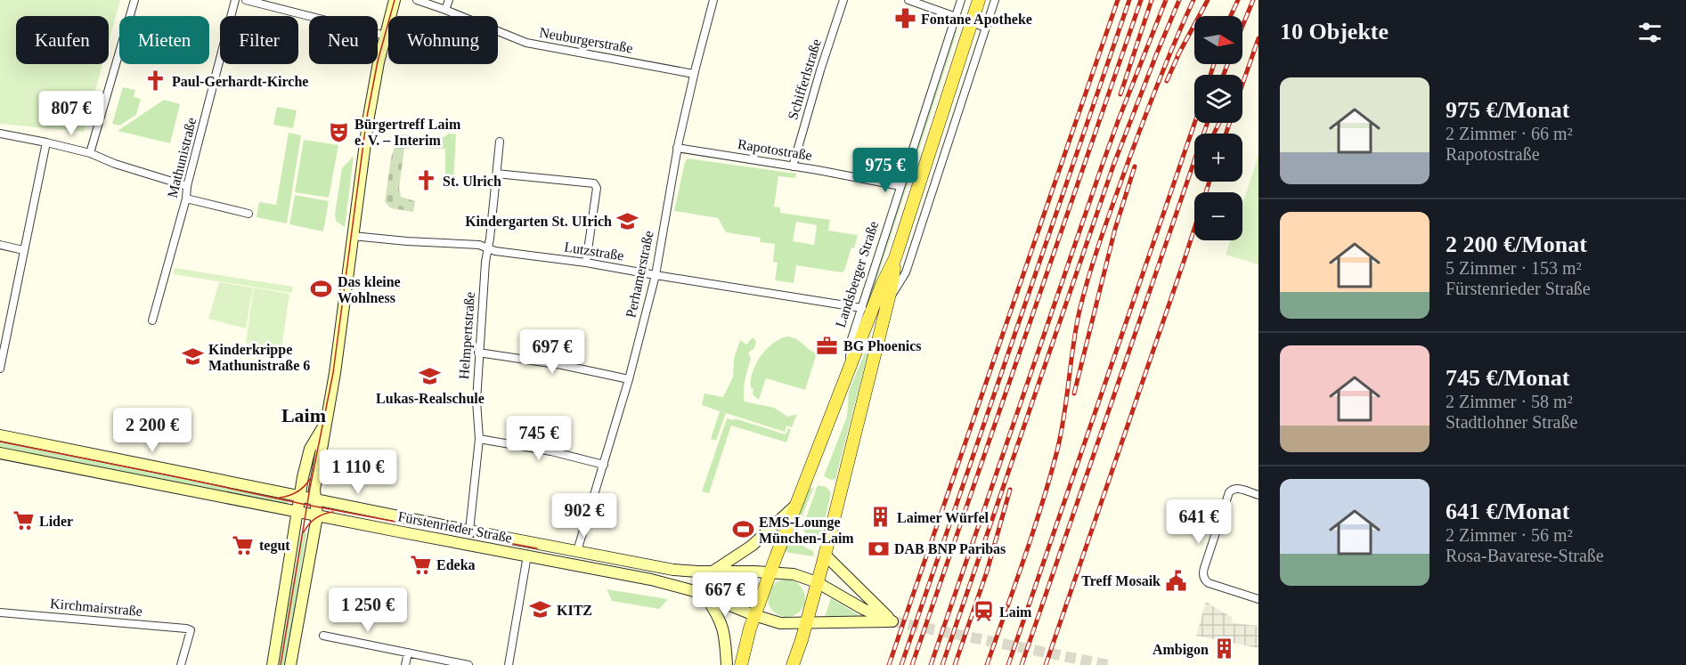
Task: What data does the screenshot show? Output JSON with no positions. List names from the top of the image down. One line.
{"streets":{"main road":["Landsberger Straße","Fürstenrieder Straße"],"street":["Neuburgerstraße","Schifferlstraße","Rapotostraße","Mathunistraße","Lutzstraße","Perhamerstraße","Helmpertstraße","Kirchmairstraße"]},"crossings":[["Neuburgerstraße","Perhamerstraße"],["Schifferlstraße","Rapotostraße"],["Rapotostraße","Perhamerstraße"],["Rapotostraße","Landsberger Straße"],["Lutzstraße","Perhamerstraße"],["Lutzstraße","Landsberger Straße"],["Lutzstraße","Helmpertstraße"],["Perhamerstraße","Fürstenrieder Straße"],["Landsberger Straße","Fürstenrieder Straße"],["Helmpertstraße","Fürstenrieder Straße"]],"districts":["Laim"],"places":{"pharmacy":["Fontane Apotheke"],"church":["Paul-Gerhardt-Kirche","St. Ulrich"],"theatre":["Bürgertreff Laim e. V. – Interim"],"school or university":["Kindergarten St. UIrich","Kinderkrippe Mathunistraße 6","Lukas-Realschule","KITZ"],"sports":["Das kleine Wohlness","EMS-Lounge München-Laim"],"office":["BG Phoenics"],"building":["Laimer Würfel","Ambigon"],"supermarket":["Lider","tegut","Edeka"],"bank":["DAB BNP Paribas"],"public building":["Treff Mosaik"],"station":["Laim"]},"north":"right","page":{"heading":"10 Objekte","map_buttons":["+","−"],"chip":["Kaufen","Mieten","Filter","Neu","Wohnung"],"list":[{"name":"975 €/Monat","note":"2 Zimmer · 66 m² · Rapotostraße"},{"name":"2 200 €/Monat","note":"5 Zimmer · 153 m² · Fürstenrieder Straße"},{"name":"745 €/Monat","note":"2 Zimmer · 58 m² · Stadtlohner Straße"},{"name":"641 €/Monat","note":"2 Zimmer · 56 m² · Rosa-Bavarese-Straße"}],"price":["807 €","975 €","697 €","2 200 €","745 €","1 110 €","902 €","641 €","667 €","1 250 €"]}}
